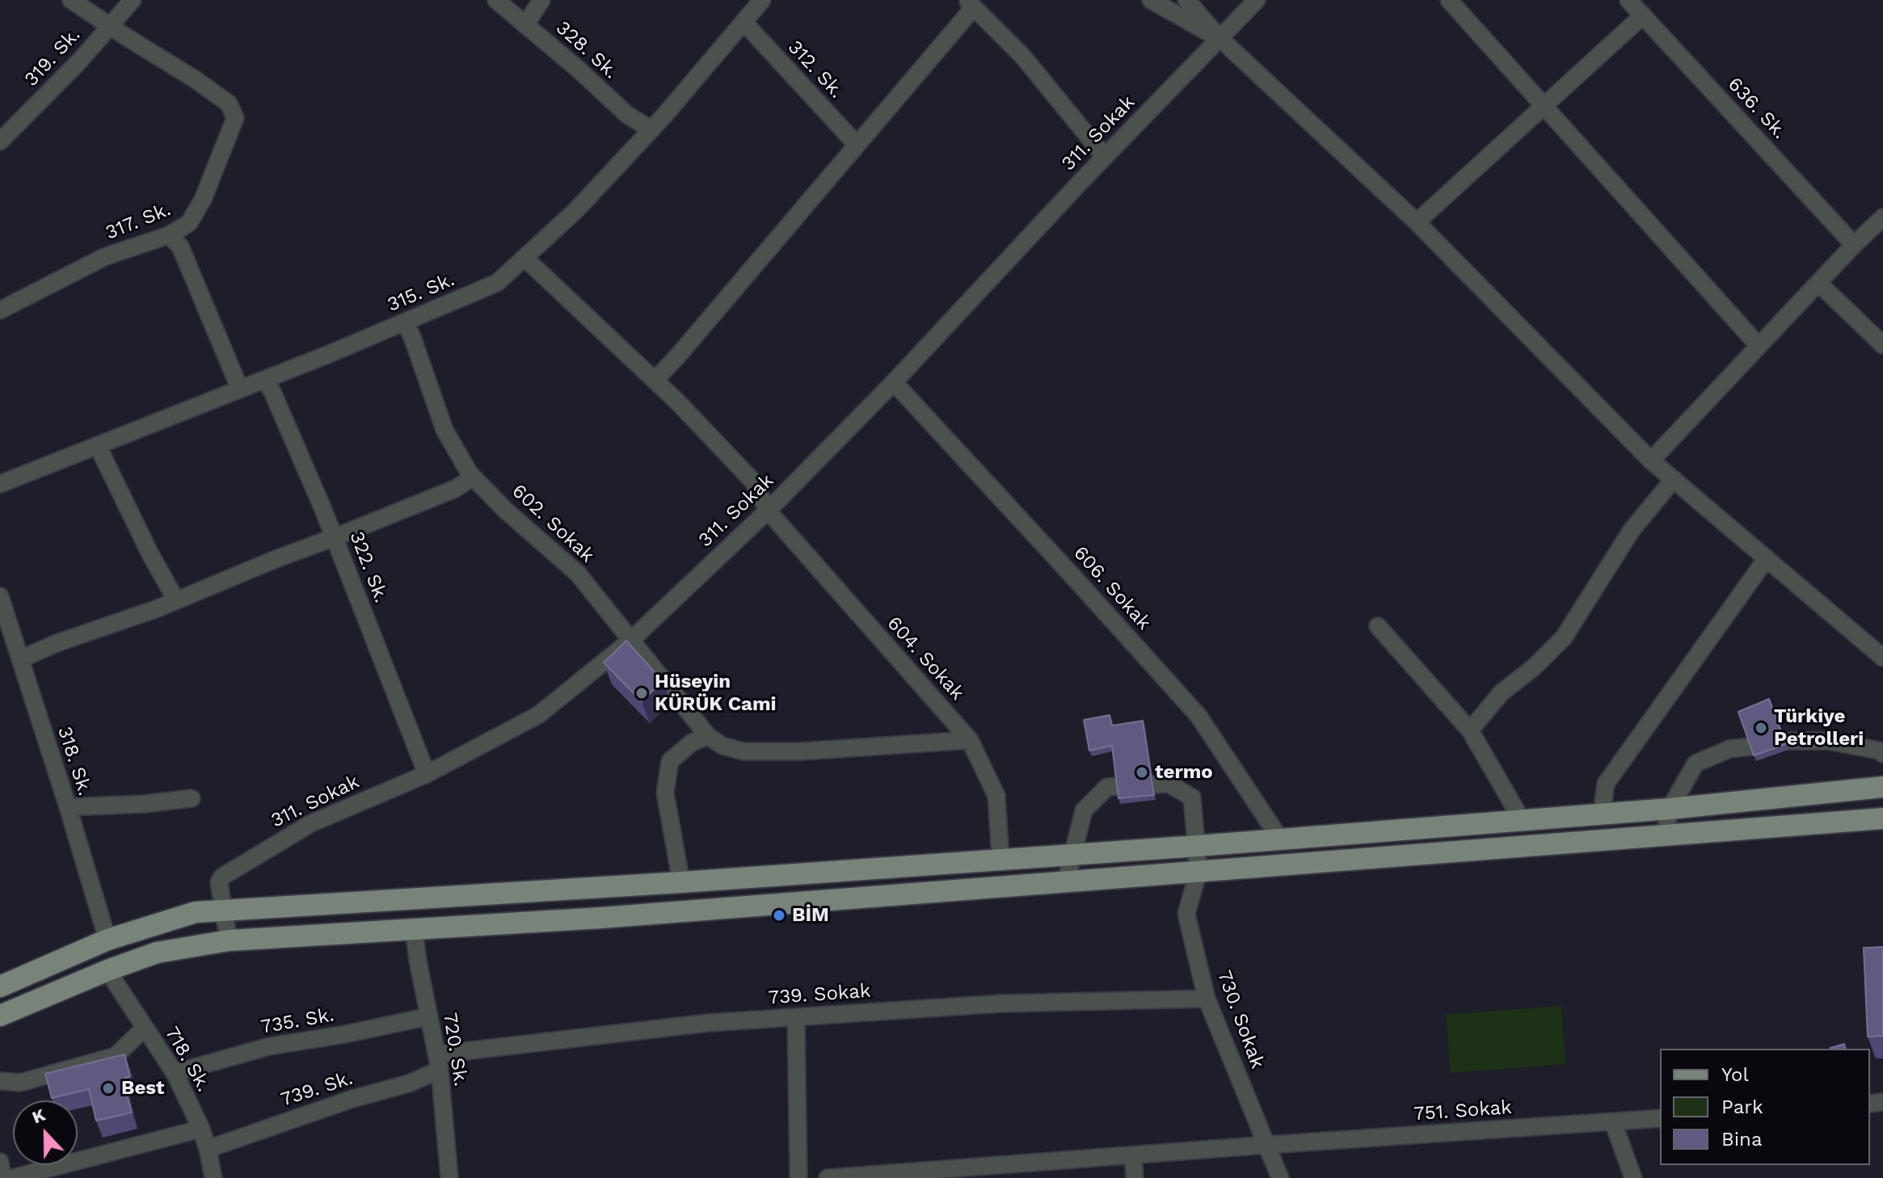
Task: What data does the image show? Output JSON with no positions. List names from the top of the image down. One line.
{"streets":{"street":["328. Sk.","319. Sk.","312. Sk.","636. Sk.","311. Sokak","317. Sk.","315. Sk.","602. Sokak","322. Sk.","606. Sokak","604. Sokak","318. Sk.","739. Sokak","730. Sokak","735. Sk.","720. Sk.","718. Sk.","739. Sk.","751. Sokak"]},"crossings":[["328. Sk.","315. Sk."],["319. Sk.","317. Sk."],["312. Sk.","315. Sk."],["311. Sokak","602. Sokak"],["311. Sokak","322. Sk."],["311. Sokak","606. Sokak"],["311. Sokak","604. Sokak"],["315. Sk.","602. Sokak"],["315. Sk.","322. Sk."],["315. Sk.","604. Sokak"],["739. Sokak","730. Sokak"],["739. Sokak","720. Sk."],["739. Sokak","739. Sk."],["730. Sokak","751. Sokak"],["735. Sk.","720. Sk."],["735. Sk.","718. Sk."],["720. Sk.","739. Sk."],["718. Sk.","739. Sk."]],"places":["Hüseyin KÜRÜK Cami","Türkiye Petrolleri","termo","BİM","Best"],"legend":["Yol","Park","Bina"],"north":"top"}
